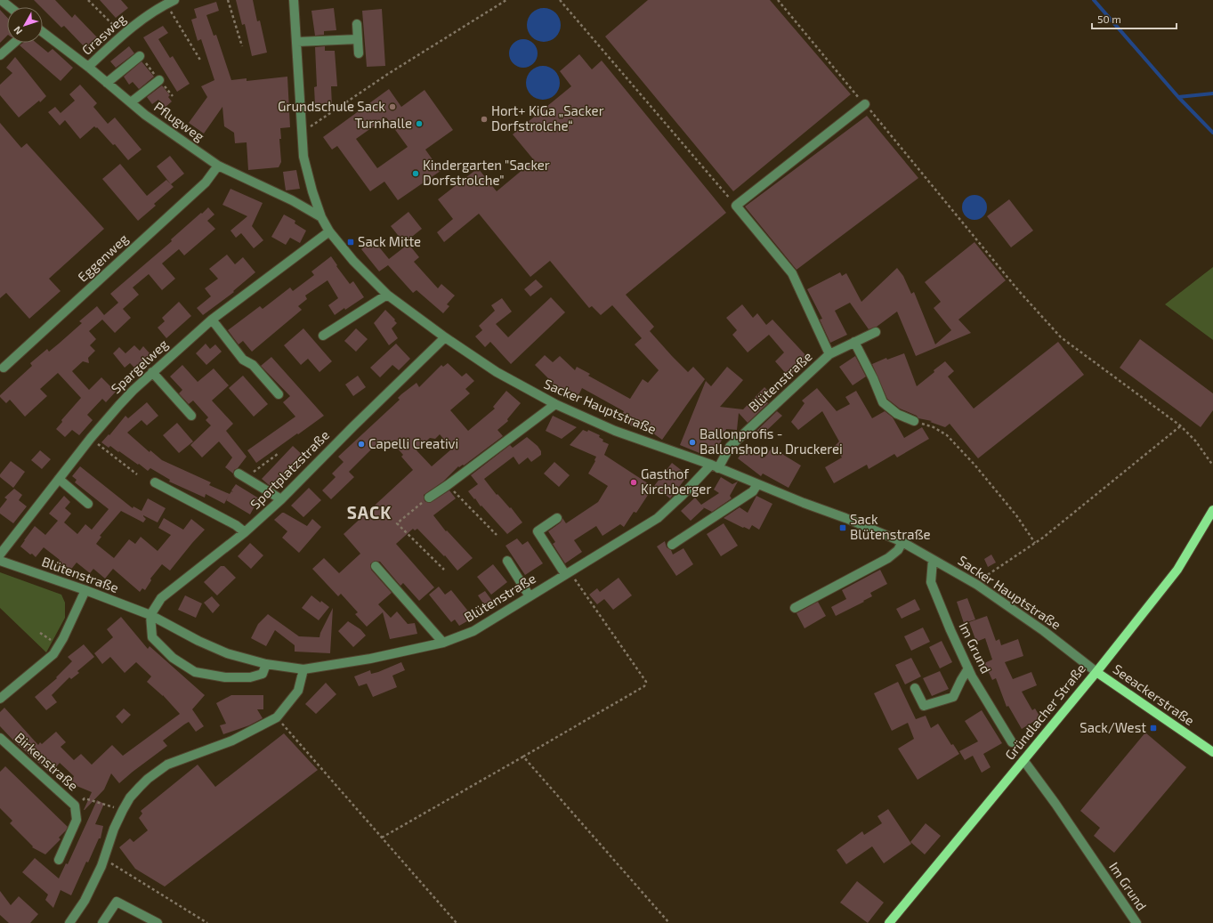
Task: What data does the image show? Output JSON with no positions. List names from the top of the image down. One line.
{"streets":{"main road":["Seeackerstraße","Gründlacher Straße"],"street":["Grasweg","Pflugweg","Eggenweg","Spargelweg","Blütenstraße","Sacker Hauptstraße","Sportplatzstraße","Im Grund","Birkenstraße"]},"crossings":[["Grasweg","Pflugweg"],["Pflugweg","Eggenweg"],["Pflugweg","Sacker Hauptstraße"],["Spargelweg","Sacker Hauptstraße"],["Blütenstraße","Sacker Hauptstraße"],["Blütenstraße","Sportplatzstraße"],["Sacker Hauptstraße","Sportplatzstraße"],["Sacker Hauptstraße","Im Grund"],["Sacker Hauptstraße","Seeackerstraße"],["Sacker Hauptstraße","Gründlacher Straße"],["Im Grund","Gründlacher Straße"],["Seeackerstraße","Gründlacher Straße"]],"districts":["SACK"],"places":{"other":["Grundschule Sack","Hort+ KiGa „Sacker Dorfstrolche“","Turnhalle","Kindergarten \"Sacker Dorfstrolche\"","Ballonprofis - Ballonshop u. Druckerei","Capelli Creativi","Gasthof Kirchberger"],"transit":["Sack Mitte","Sack Blütenstraße","Sack/West"]},"scale_bar":"50 m","north":"bottom left"}
